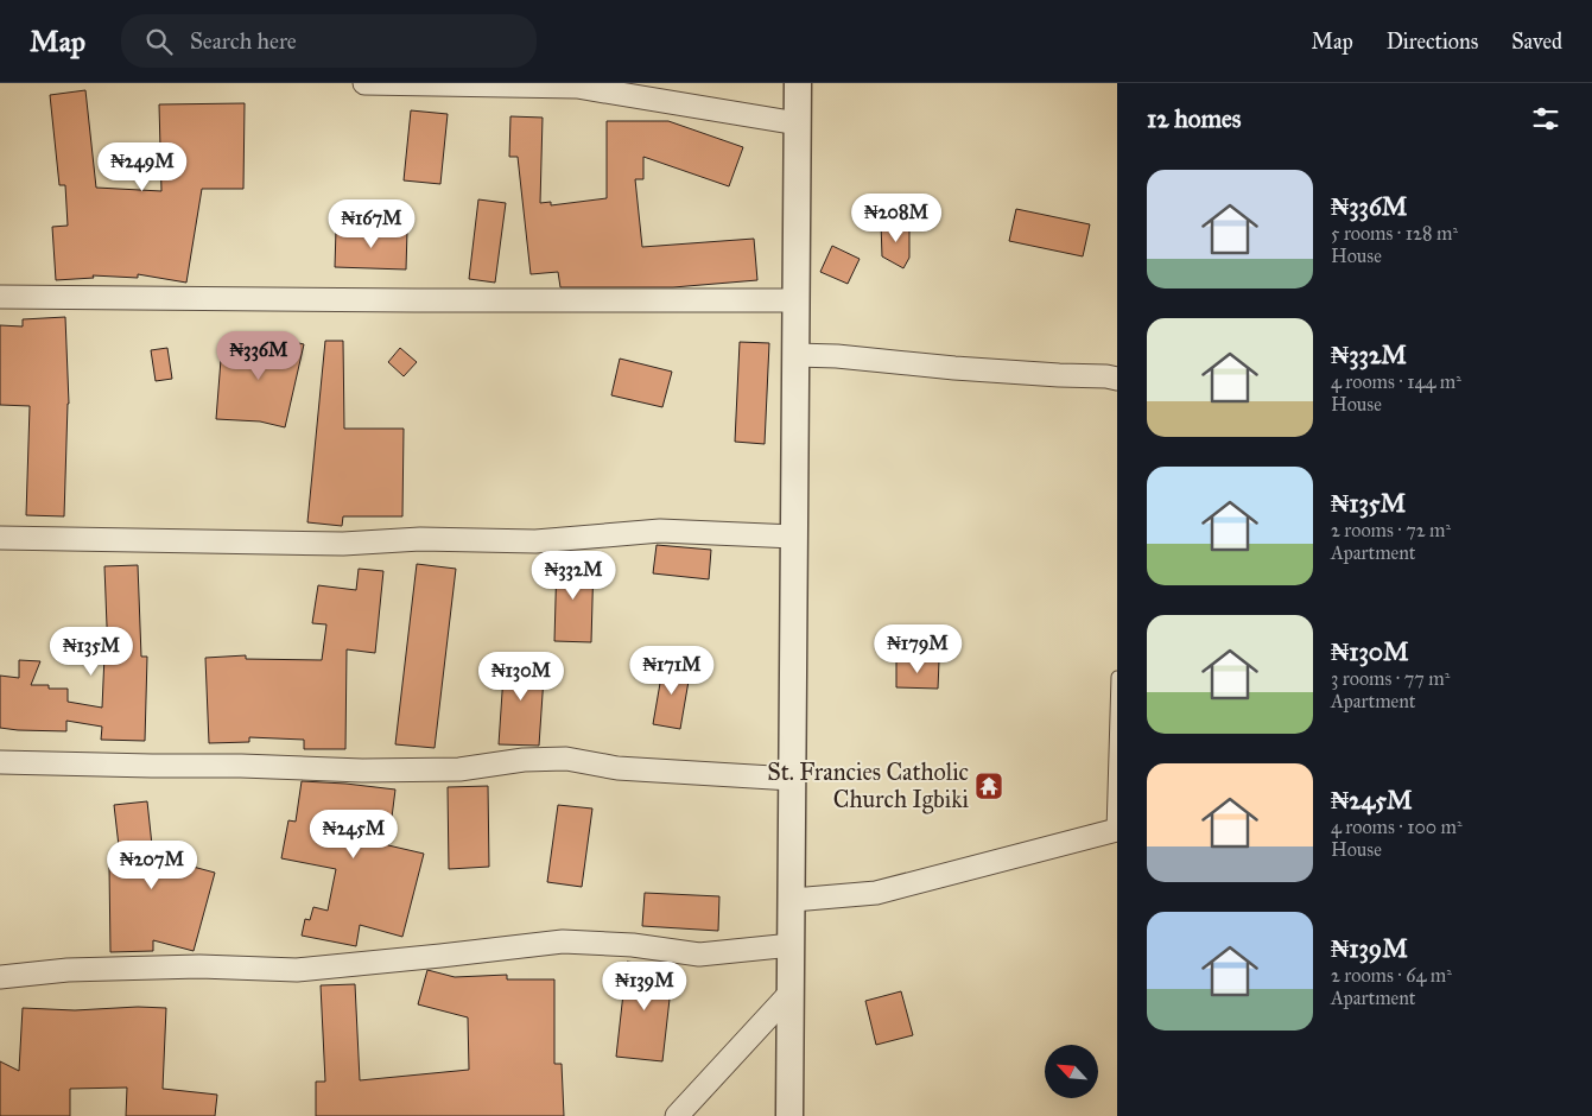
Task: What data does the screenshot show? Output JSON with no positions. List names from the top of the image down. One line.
{"places":{"temple":["St. Francies Catholic Church Igbiki"]},"north":"top left","page":{"header":"Map","search":"Search here","nav":["Map","Directions","Saved"],"heading":"12 homes","price":["₦249M","₦208M","₦167M","₦336M","₦332M","₦179M","₦135M","₦171M","₦130M","₦245M","₦207M","₦139M"],"list":[{"name":"₦336M","note":"5 rooms · 128 m² · House"},{"name":"₦332M","note":"4 rooms · 144 m² · House"},{"name":"₦135M","note":"2 rooms · 72 m² · Apartment"},{"name":"₦130M","note":"3 rooms · 77 m² · Apartment"},{"name":"₦245M","note":"4 rooms · 100 m² · House"},{"name":"₦139M","note":"2 rooms · 64 m² · Apartment"}]}}
